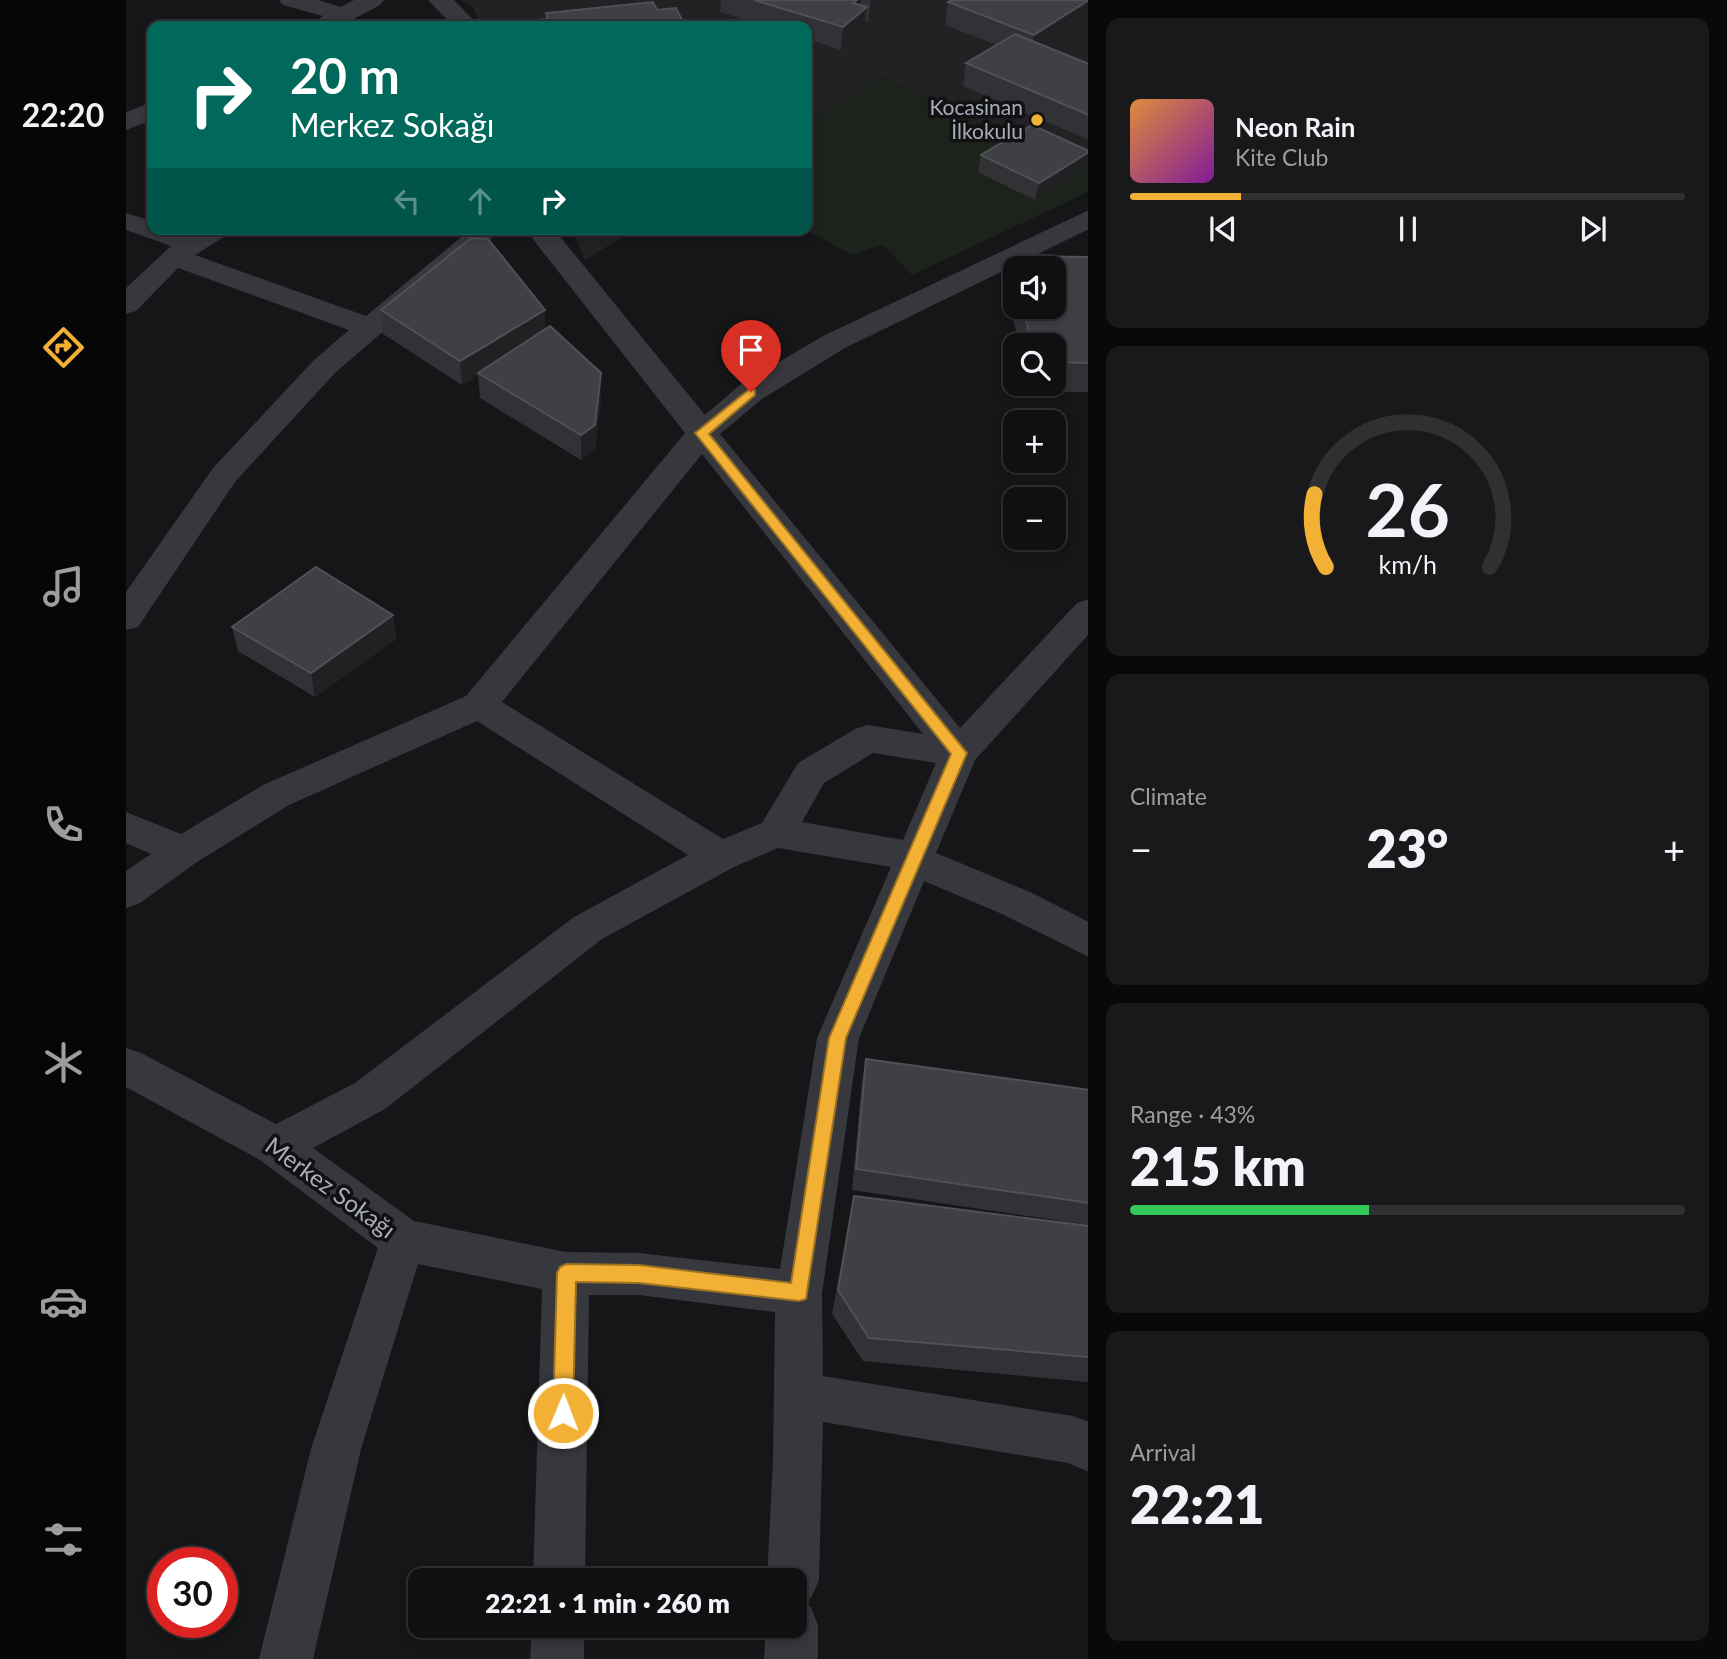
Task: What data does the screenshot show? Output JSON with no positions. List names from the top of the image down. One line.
{"streets":{"street":["Merkez Sokağı"]},"places":["Kocasinan İlkokulu"],"page":{"tabs":"22:20","turn":["20 m","Merkez Sokağı"],"song":["Neon Rain","Kite Club"],"map_buttons":["+","−"],"tile":["Climate",["Range · 43%","215 km"],["Arrival","22:21"]],"heat":["−","23°","+"],"limit":"30","trip":"22:21 · 1 min · 260 m","gauge":["26","km/h"]}}
